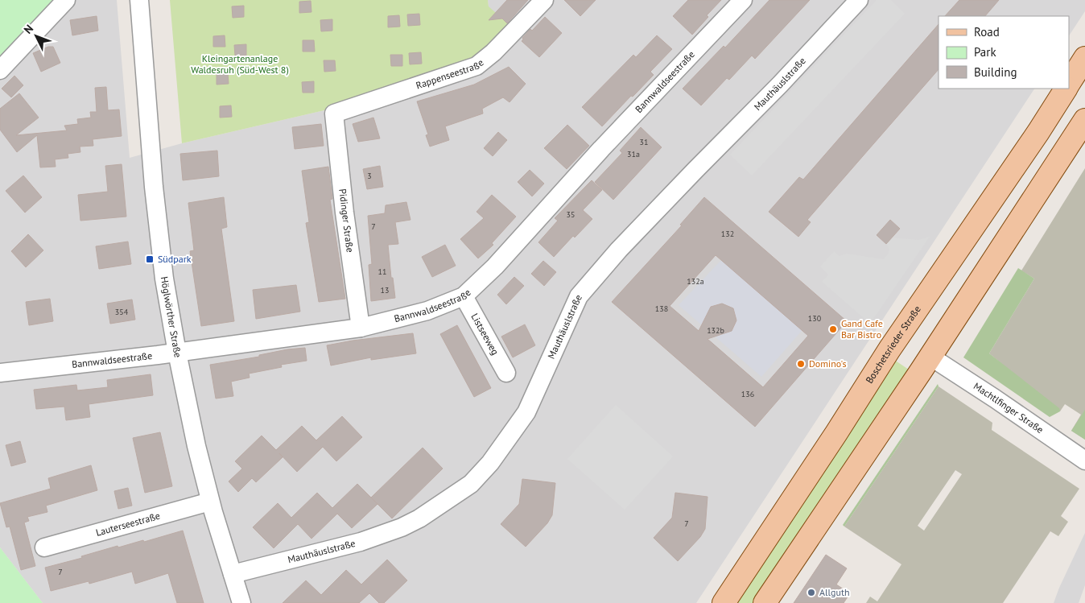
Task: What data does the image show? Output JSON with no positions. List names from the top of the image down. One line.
{"streets":{"main road":["Boschetsrieder Straße"],"street":["Rappenseestraße","Bannwaldseestraße","Mauthäuslstraße","Pidinger Straße","Höglwörther Straße","Listseeweg","Machtlfinger Straße","Lauterseestraße"]},"crossings":[["Rappenseestraße","Pidinger Straße"],["Bannwaldseestraße","Pidinger Straße"],["Bannwaldseestraße","Höglwörther Straße"],["Bannwaldseestraße","Listseeweg"],["Mauthäuslstraße","Höglwörther Straße"],["Höglwörther Straße","Lauterseestraße"]],"parks":["Kleingartenanlage Waldesruh (Süd-West 8)"],"places":{"transit":["Südpark"],"other":["Gand Cafe Bar Bistro","Domino's","Allguth"]},"house_numbers":["31","31a","3","35","7","132","11","132a","13","138","354","130","132b","136","7","7"],"legend":["Road","Park","Building"],"north":"top left"}
